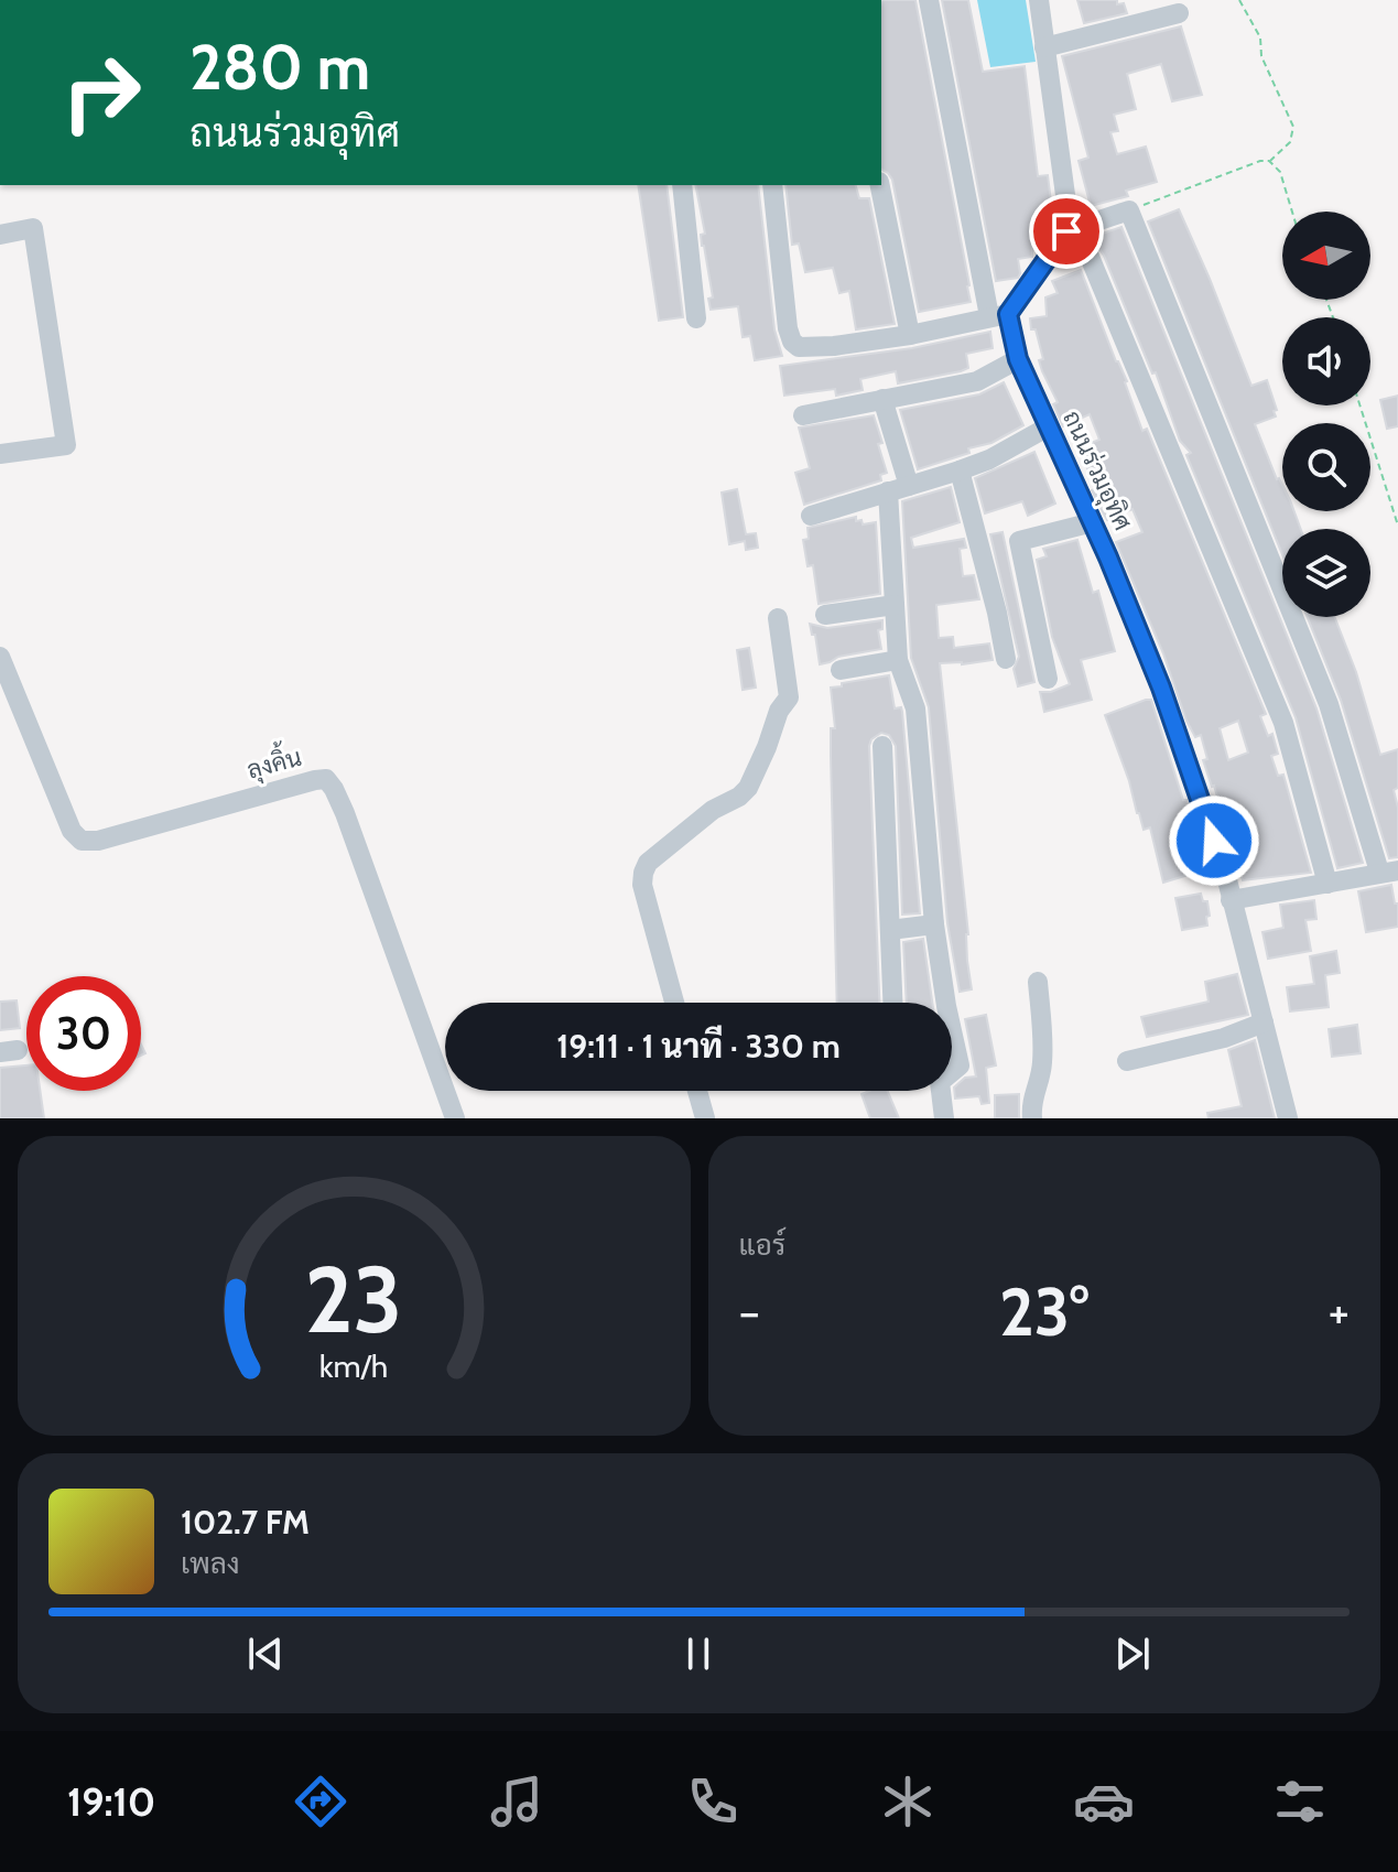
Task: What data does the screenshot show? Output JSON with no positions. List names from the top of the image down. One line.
{"streets":{"street":["ถนนร่วมอุทิศ","ลุงคิ้น"]},"north":"left","page":{"turn":["280 m","ถนนร่วมอุทิศ"],"limit":"30","trip":"19:11 · 1 นาที · 330 m","tile":"แอร์","heat":["−","23°","+"],"song":["102.7 FM","เพลง"],"tabs":"19:10","gauge":["23","km/h"]}}
